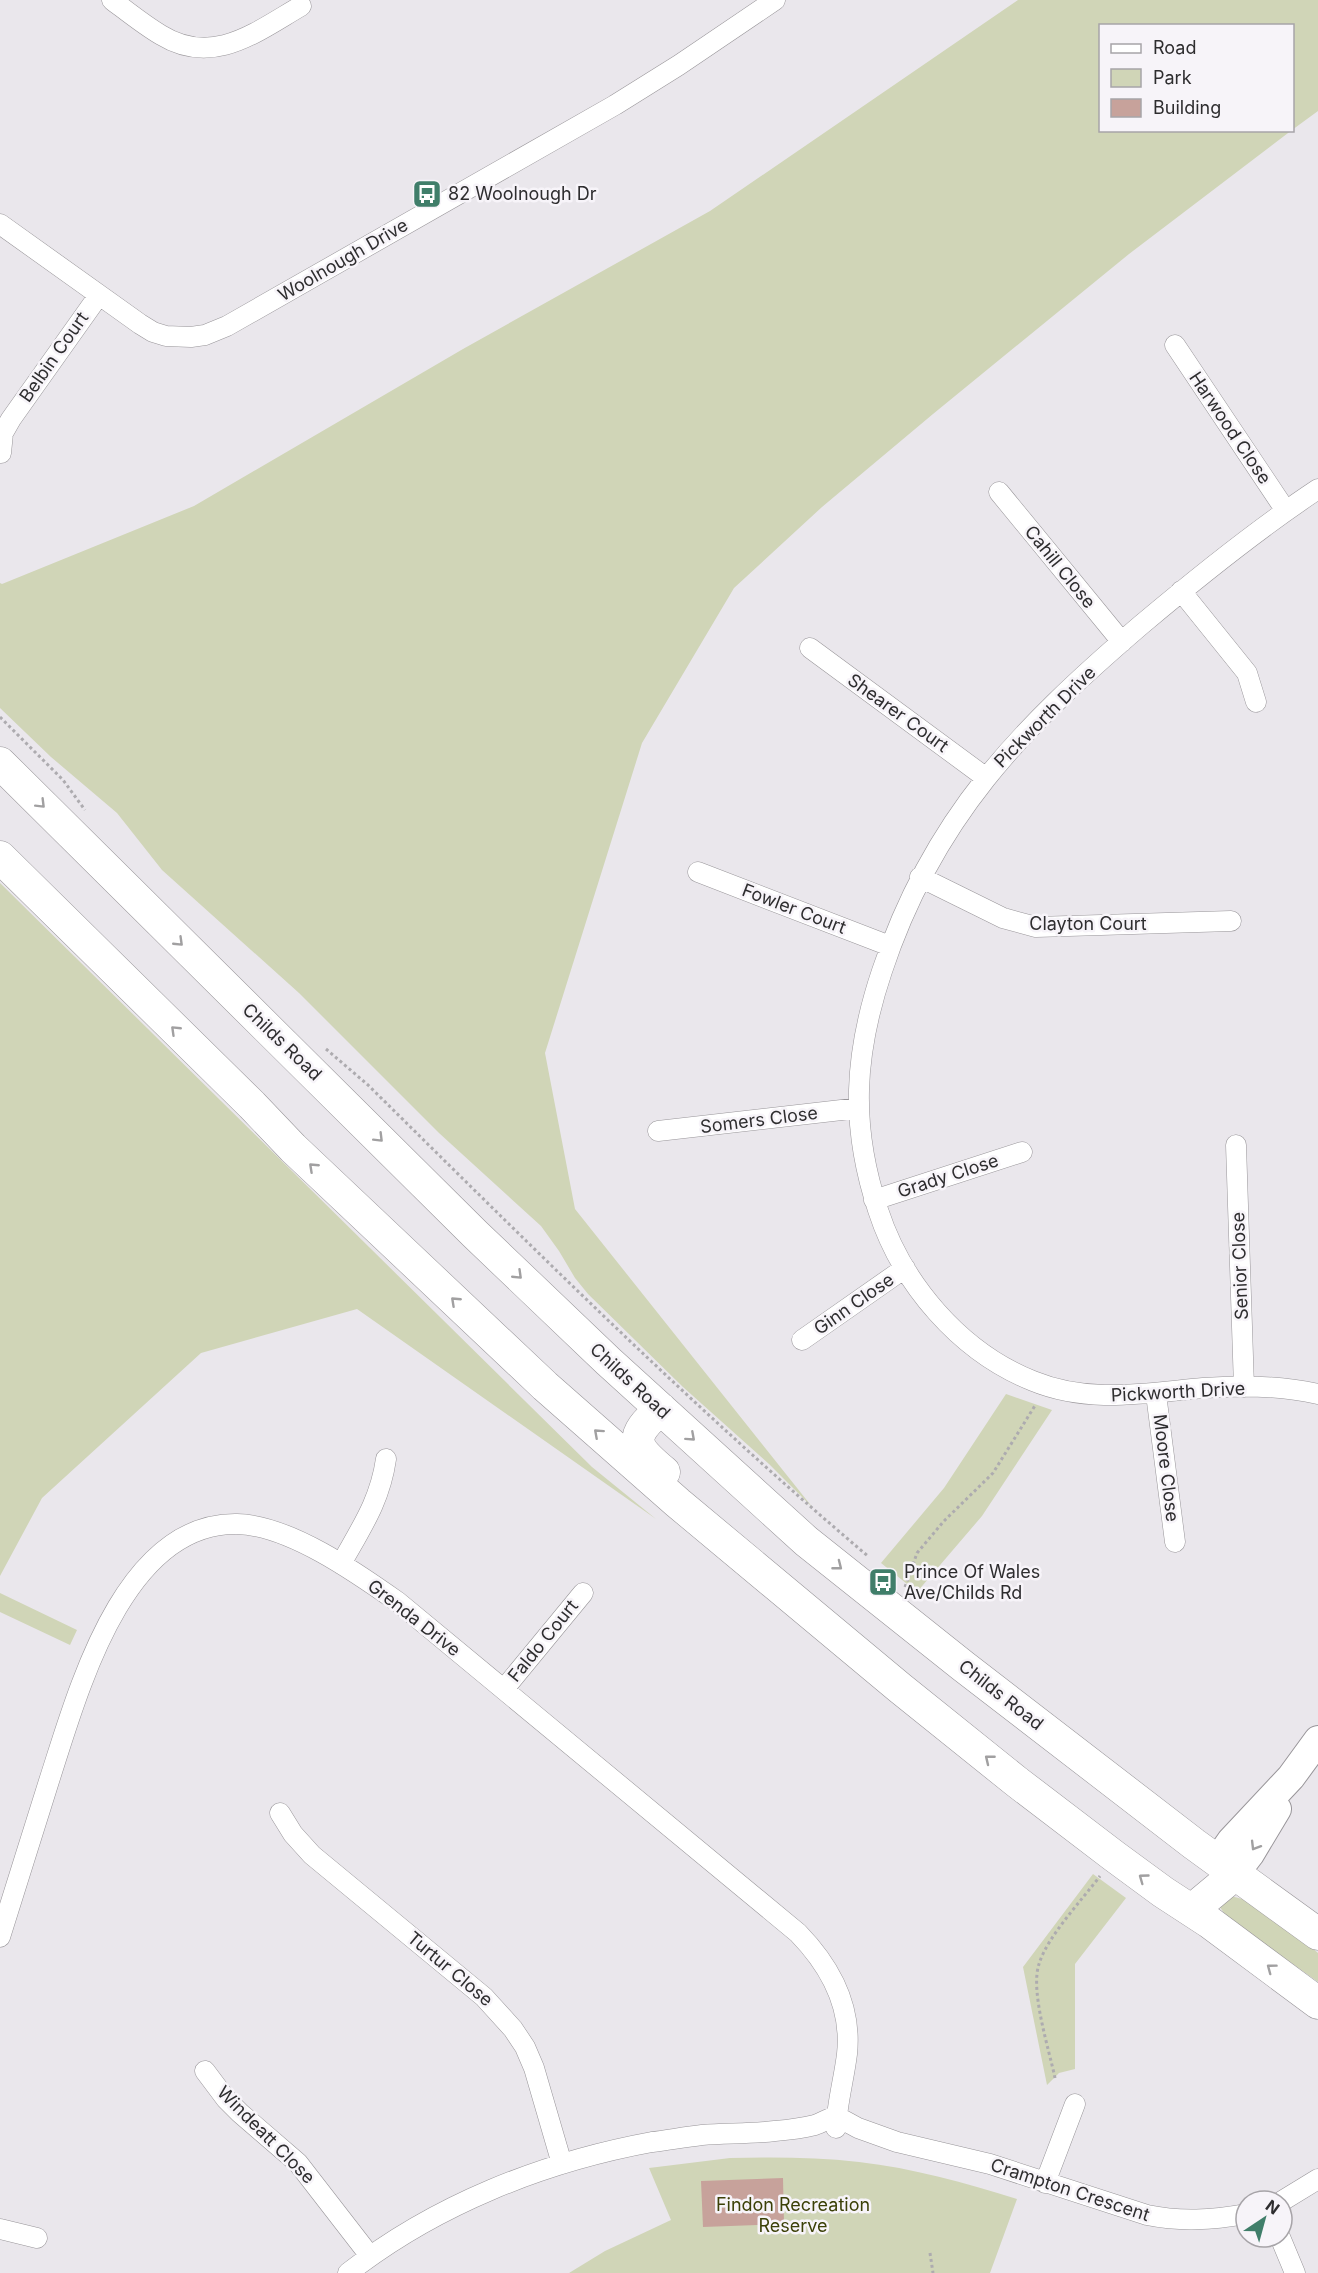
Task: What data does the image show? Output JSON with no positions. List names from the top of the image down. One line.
{"streets":{"main road":["Childs Road"],"street":["Woolnough Drive","Belbin Court","Harwood Close","Cahill Close","Shearer Court","Pickworth Drive","Fowler Court","Clayton Court","Somers Close","Grady Close","Senior Close","Ginn Close","Moore Close","Grenda Drive","Faldo Court","Turtur Close","Windeatt Close","Crampton Crescent"]},"crossings":[["Woolnough Drive","Belbin Court"],["Harwood Close","Pickworth Drive"],["Cahill Close","Pickworth Drive"],["Shearer Court","Pickworth Drive"],["Pickworth Drive","Fowler Court"],["Pickworth Drive","Clayton Court"],["Pickworth Drive","Somers Close"],["Pickworth Drive","Grady Close"],["Pickworth Drive","Senior Close"],["Pickworth Drive","Ginn Close"],["Pickworth Drive","Moore Close"],["Grenda Drive","Faldo Court"],["Grenda Drive","Crampton Crescent"]],"parks":["Findon Recreation Reserve"],"places":{"bus stop":["82 Woolnough Dr","Prince Of Wales Ave/Childs Rd"]},"legend":["Road","Park","Building"],"north":"top right"}
